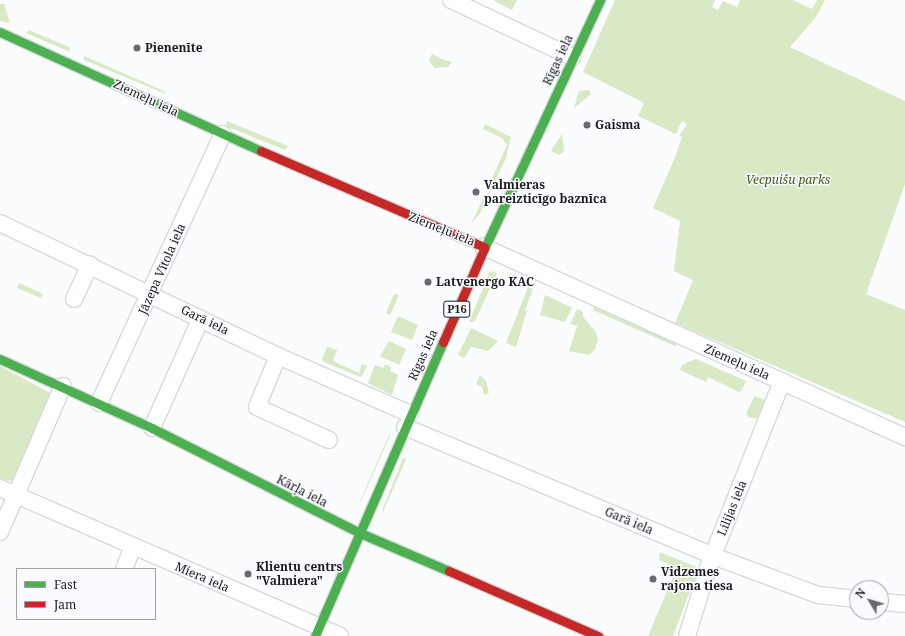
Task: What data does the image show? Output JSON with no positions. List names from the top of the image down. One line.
{"streets":{"street":["Rīgas iela","Ziemeļu iela","Jāzepa Vītola iela","P16","Garā iela","Kārļa iela","Lilijas iela","Miera iela"]},"crossings":[["Rīgas iela","Ziemeļu iela"],["Rīgas iela","Garā iela"],["Rīgas iela","Kārļa iela"],["Rīgas iela","Miera iela"],["Ziemeļu iela","Jāzepa Vītola iela"],["Ziemeļu iela","Lilijas iela"],["Jāzepa Vītola iela","Garā iela"],["Jāzepa Vītola iela","Kārļa iela"],["Garā iela","Lilijas iela"]],"parks":["Vecpuišu parks"],"places":["Pienenīte","Gaisma","Valmieras pareizticīgo baznīca","Latvenergo KAC","Klientu centrs \"Valmiera\"","Vidzemes rajona tiesa"],"legend":["Fast","Jam"],"north":"top left"}
